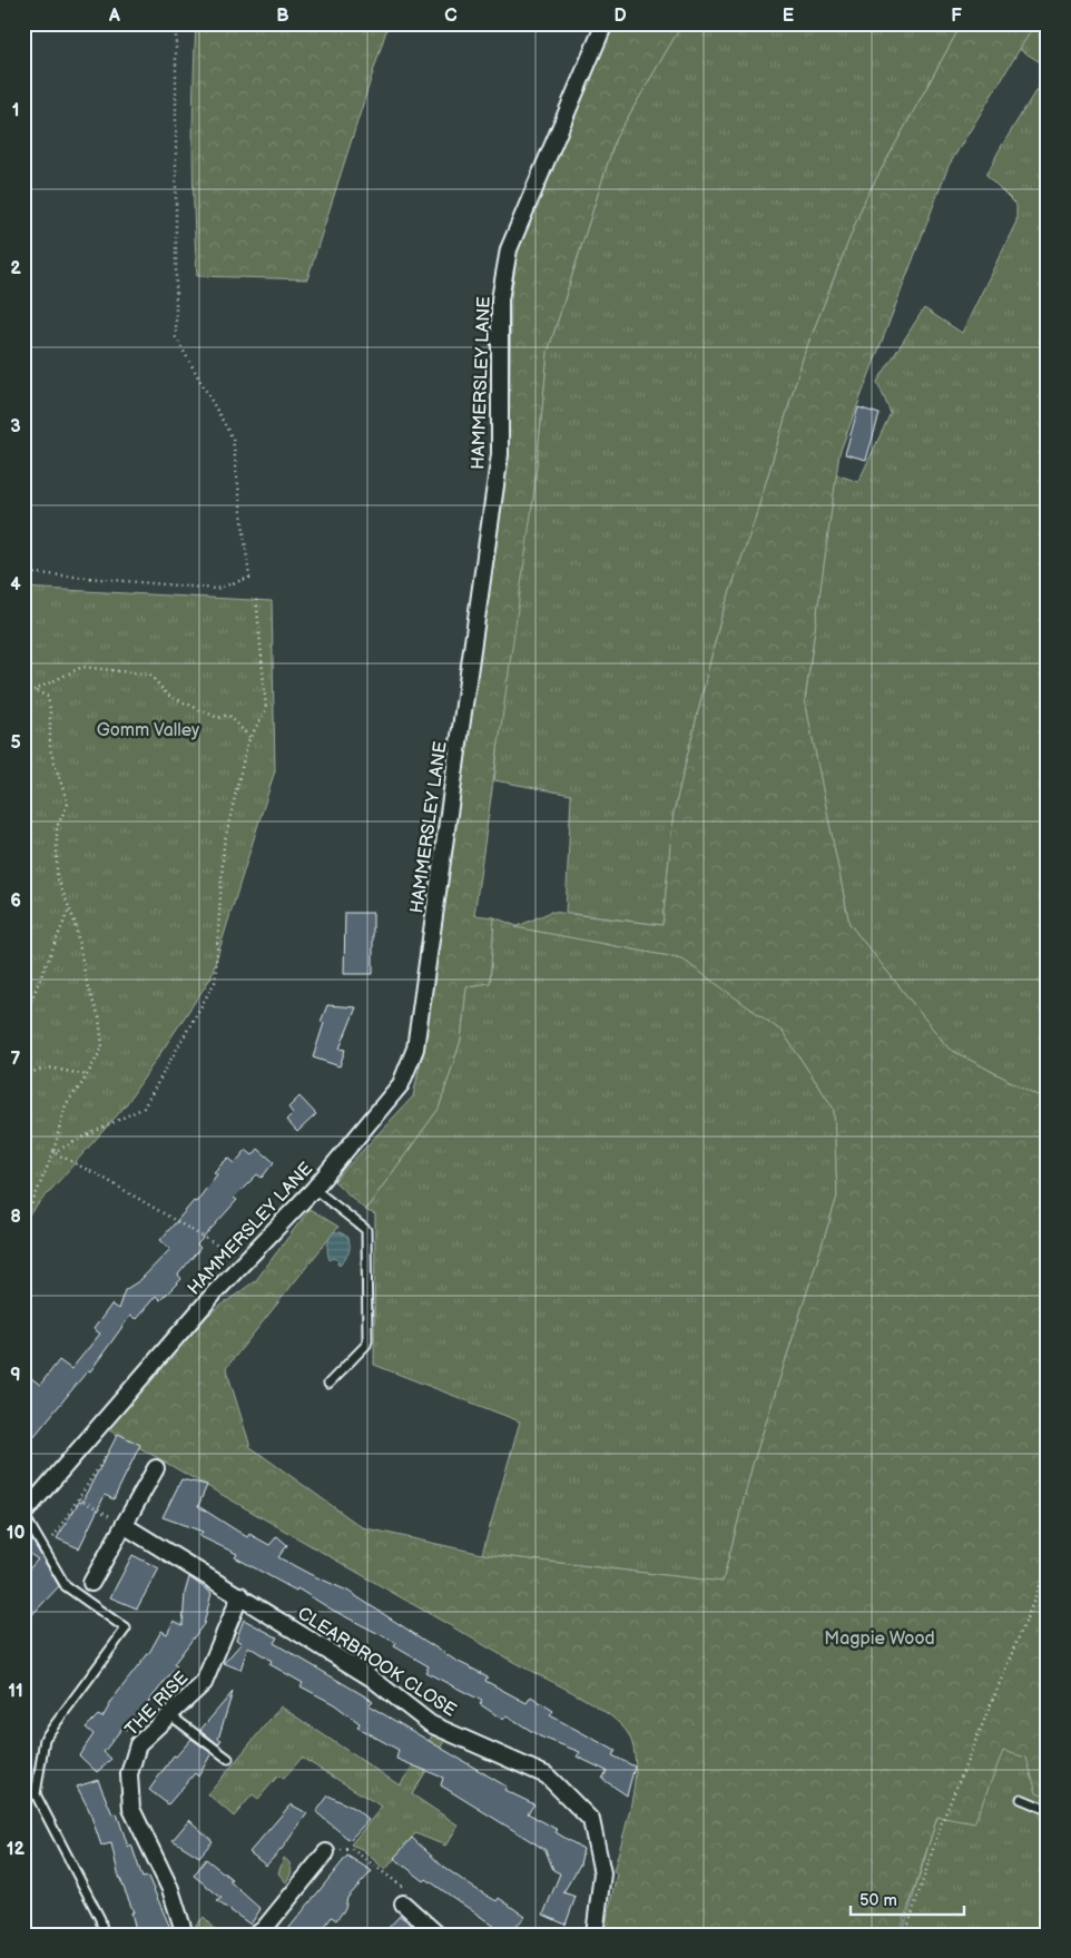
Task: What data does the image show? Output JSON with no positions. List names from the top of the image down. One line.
{"streets":{"street":["HAMMERSLEY LANE","CLEARBROOK CLOSE","THE RISE"]},"crossings":[["CLEARBROOK CLOSE","THE RISE"]],"parks":["Gomm Valley","Magpie Wood"],"scale_bar":"50 m","grid":{"columns":["A","B","C","D","E","F"],"rows":["1","2","3","4","5","6","7","8","9","10","11","12"]}}
